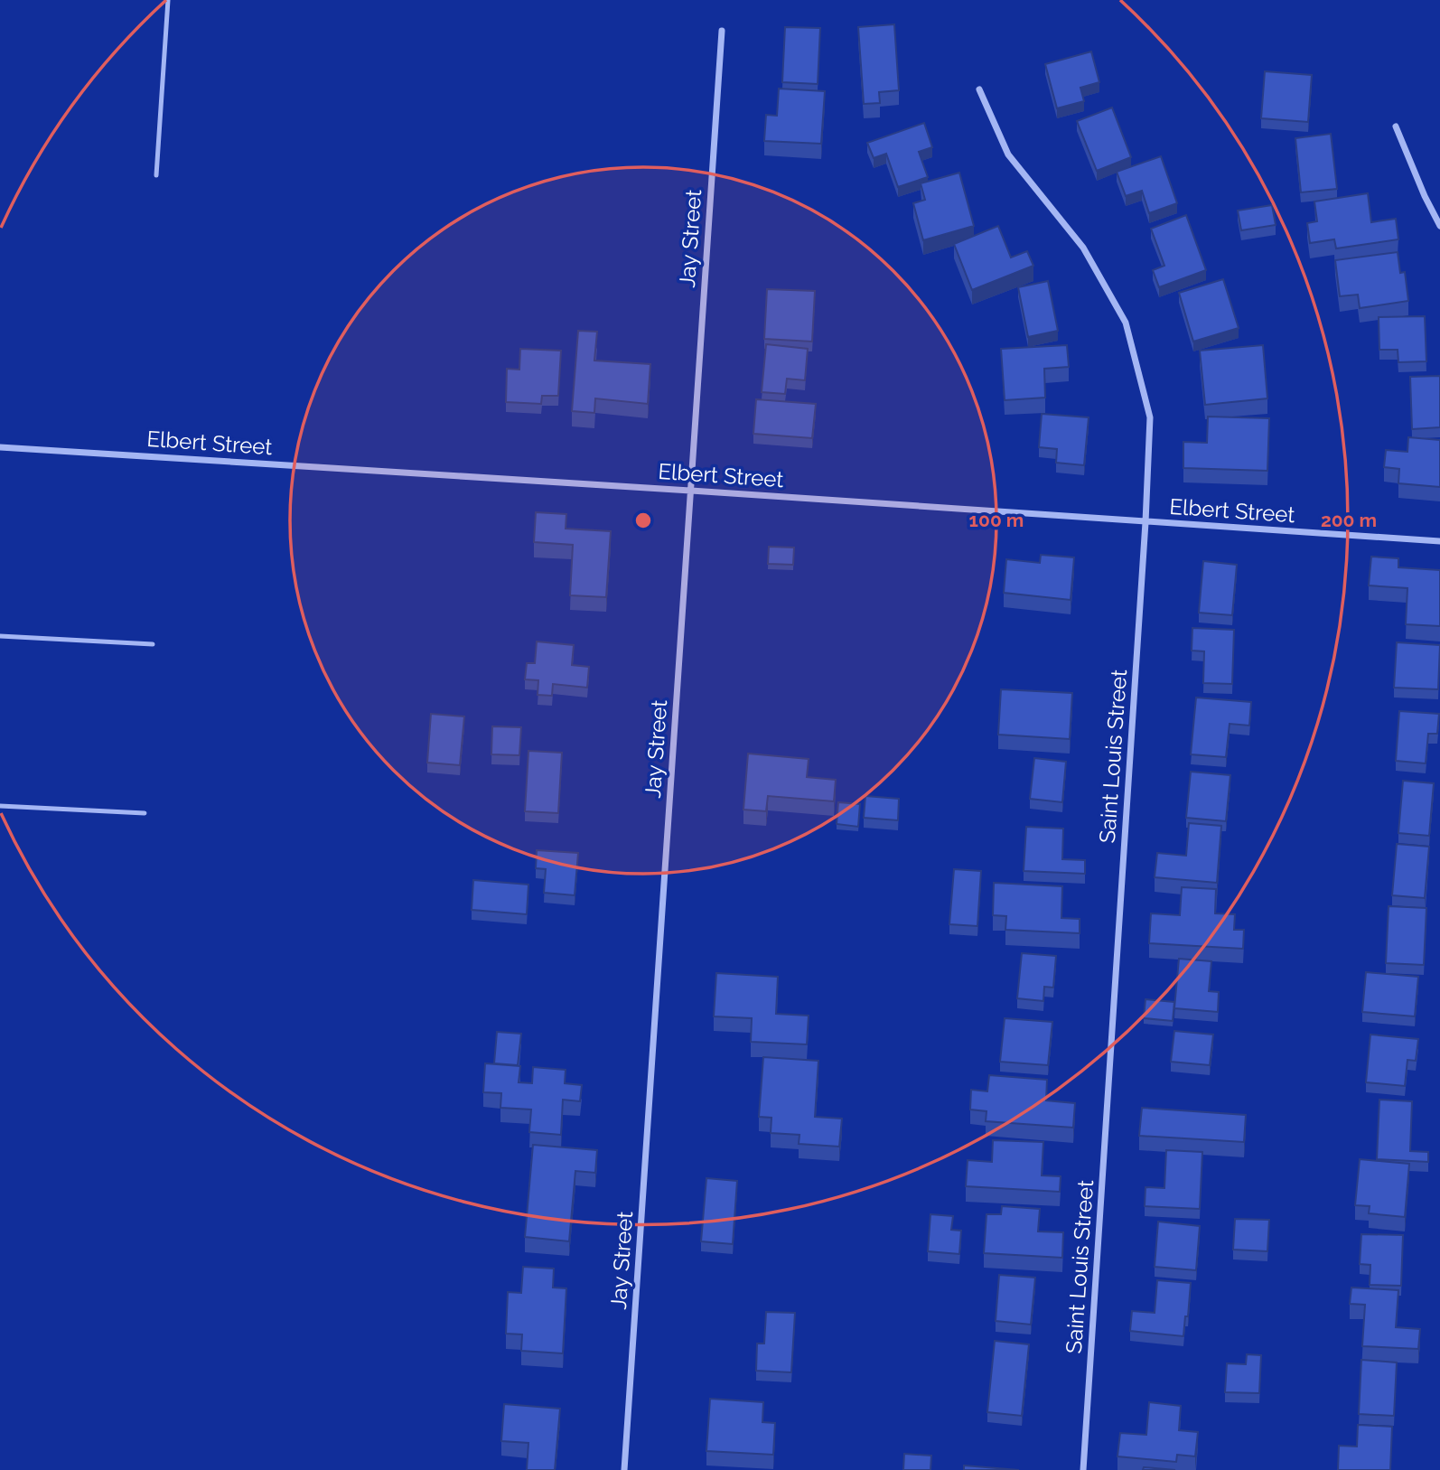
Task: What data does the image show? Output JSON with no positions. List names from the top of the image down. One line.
{"streets":{"street":["Jay Street","Elbert Street","Saint Louis Street"]},"crossings":[["Jay Street","Elbert Street"],["Elbert Street","Saint Louis Street"]],"rings":["100 m","200 m"]}
